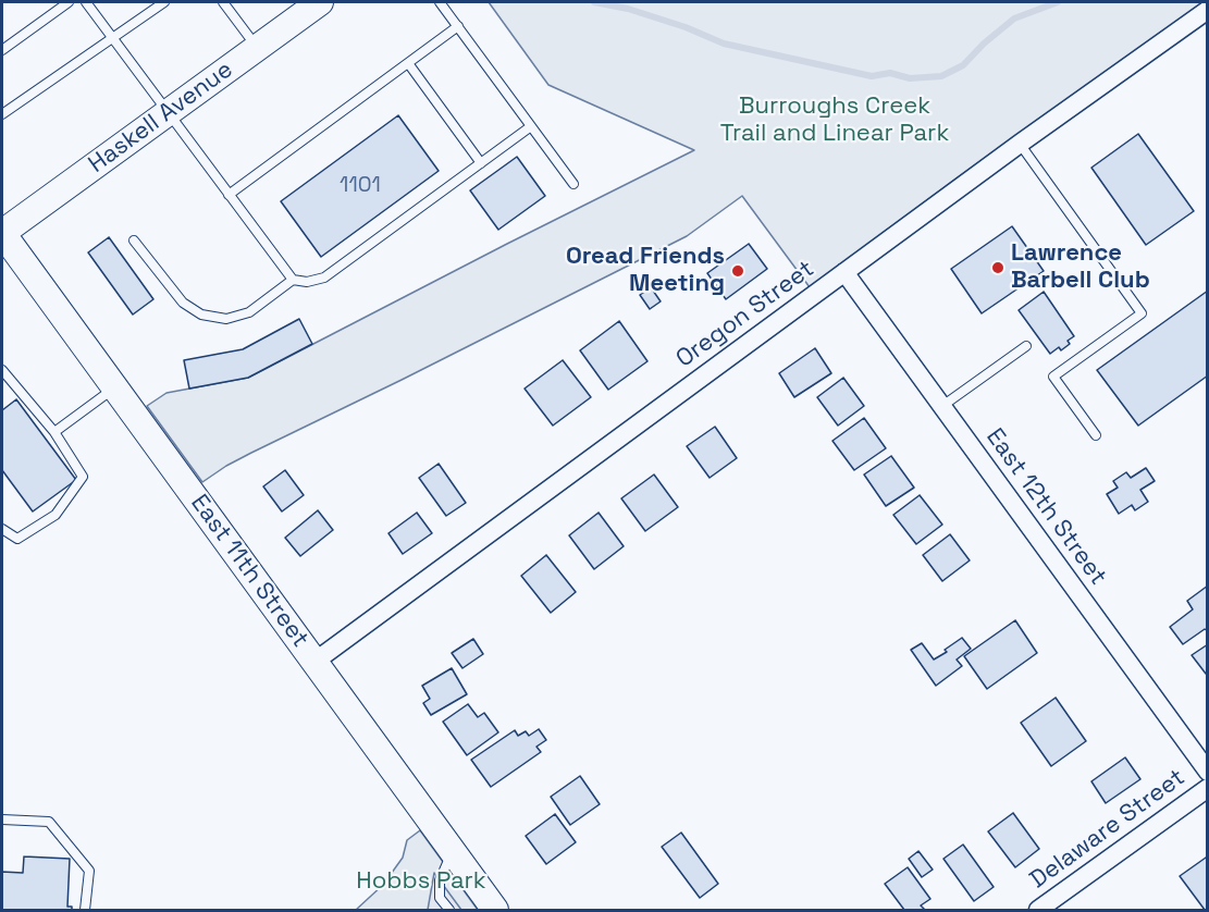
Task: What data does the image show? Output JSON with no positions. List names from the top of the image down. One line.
{"streets":{"main road":["Haskell Avenue","East 11th Street"],"street":["Oregon Street","East 12th Street","Delaware Street"]},"crossings":[["Haskell Avenue","East 11th Street"],["Oregon Street","East 12th Street"],["Oregon Street","East 11th Street"]],"parks":["Burroughs Creek Trail and Linear Park","Hobbs Park"],"places":["Lawrence Barbell Club","Oread Friends Meeting"],"house_numbers":["1101"]}
